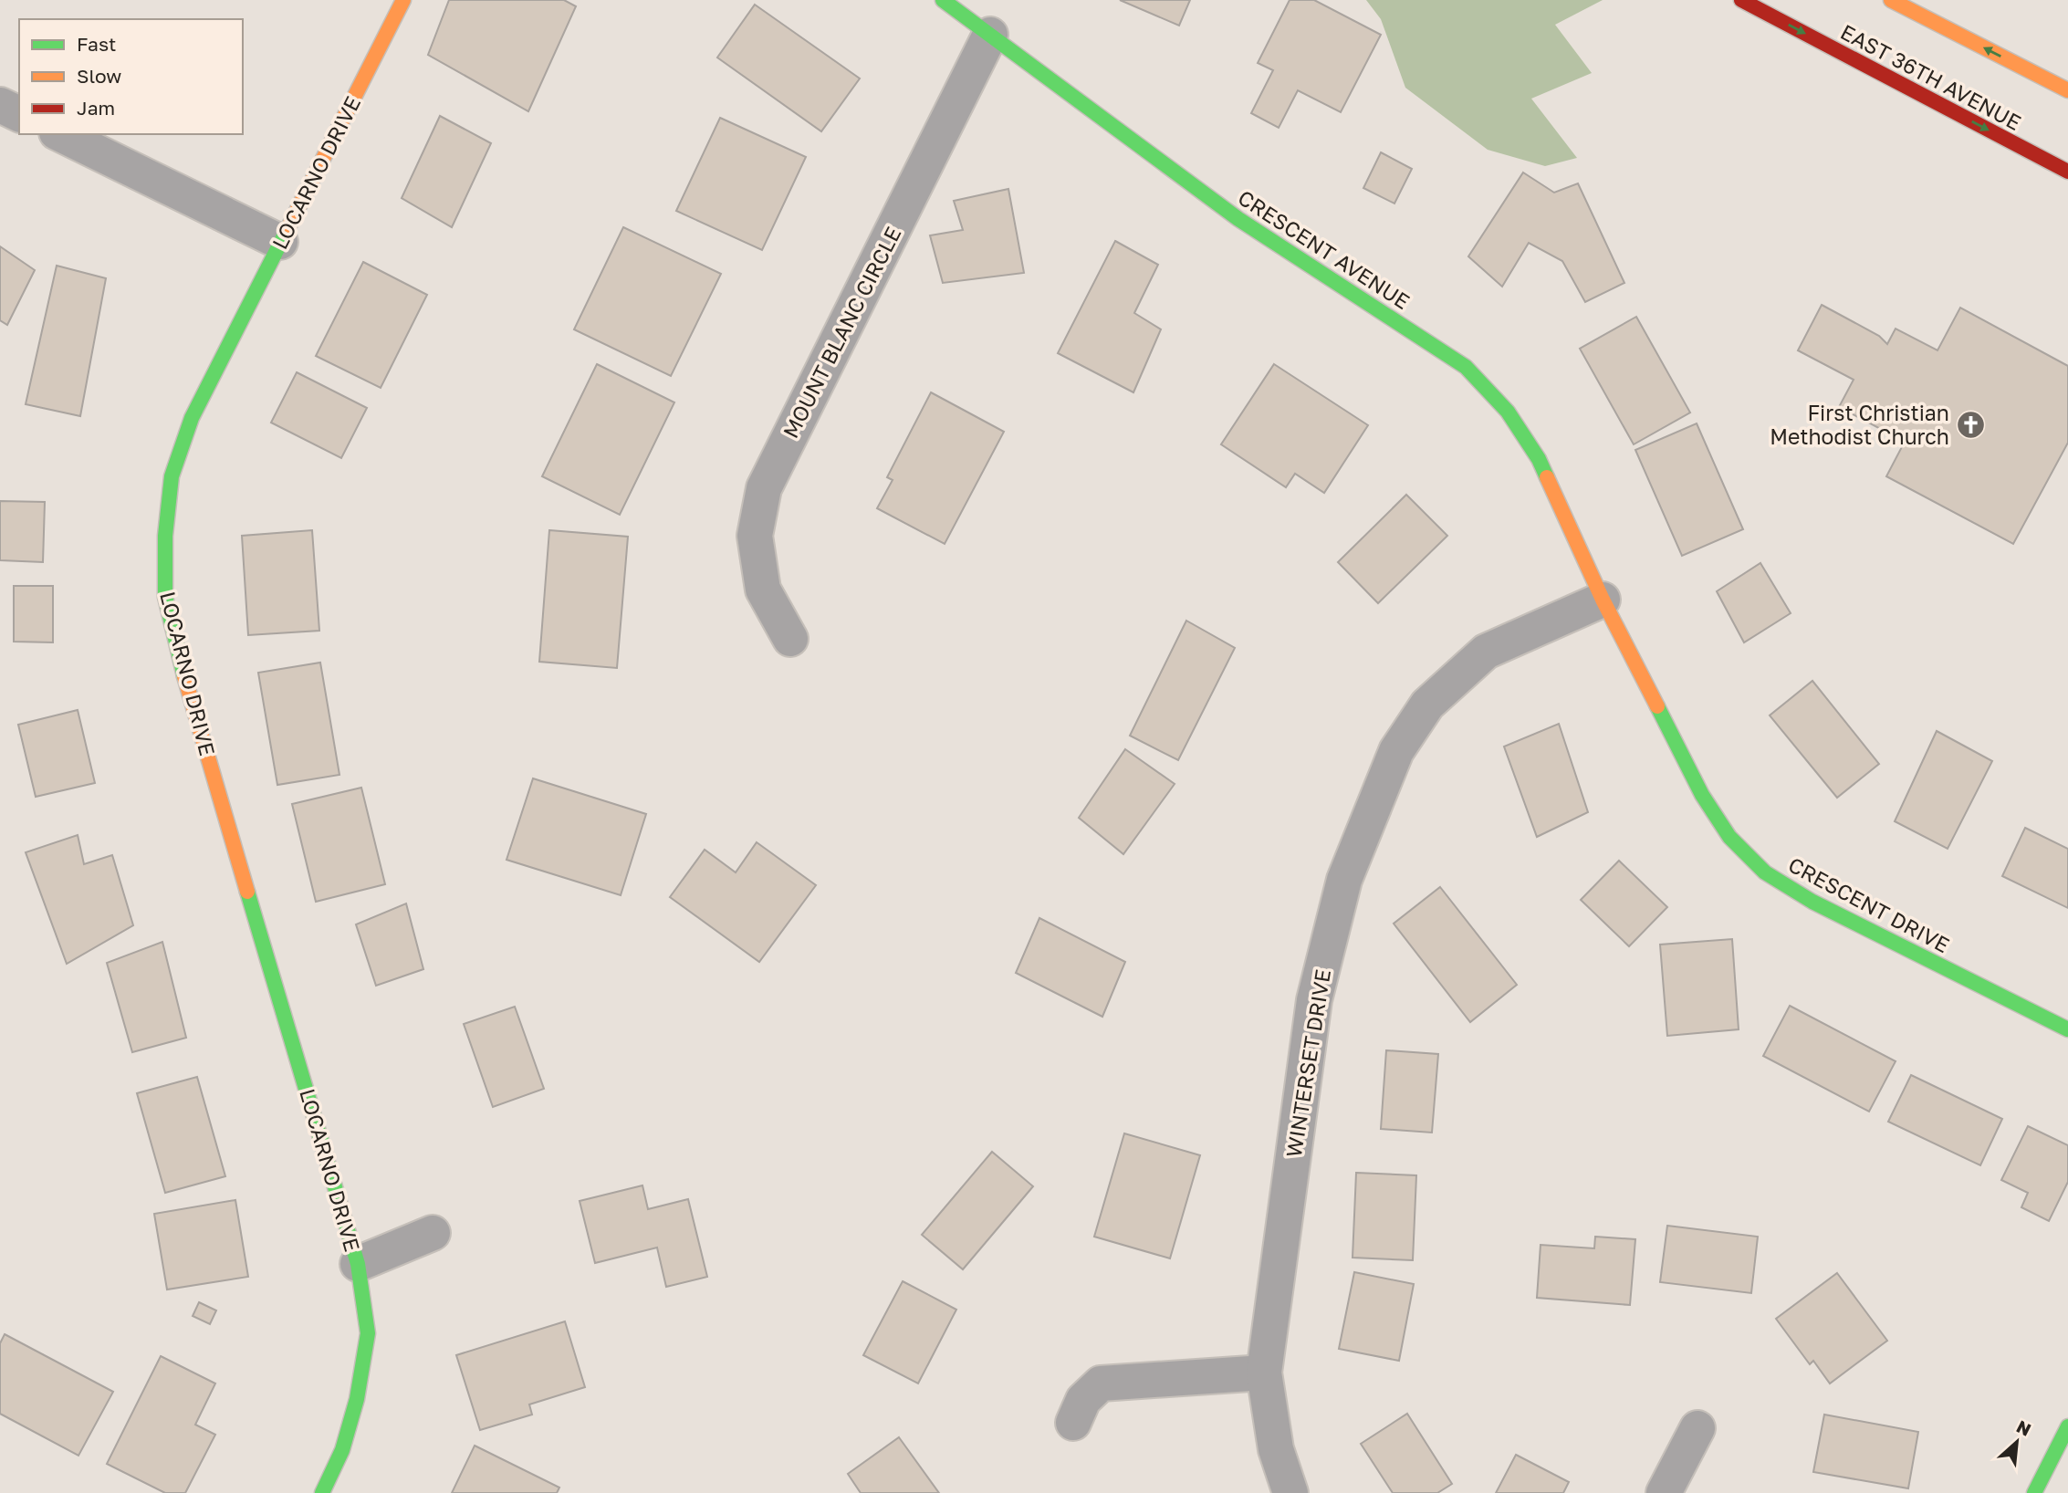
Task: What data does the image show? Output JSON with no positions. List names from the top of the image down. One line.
{"streets":{"street":["EAST 36TH AVENUE","LOCARNO DRIVE","CRESCENT AVENUE","MOUNT BLANC CIRCLE","CRESCENT DRIVE","WINTERSET DRIVE"]},"crossings":[["CRESCENT AVENUE","MOUNT BLANC CIRCLE"],["CRESCENT AVENUE","CRESCENT DRIVE"],["CRESCENT AVENUE","WINTERSET DRIVE"],["CRESCENT DRIVE","WINTERSET DRIVE"]],"places":{"church":["First Christian Methodist Church"]},"legend":["Fast","Slow","Jam"],"north":"top right"}
